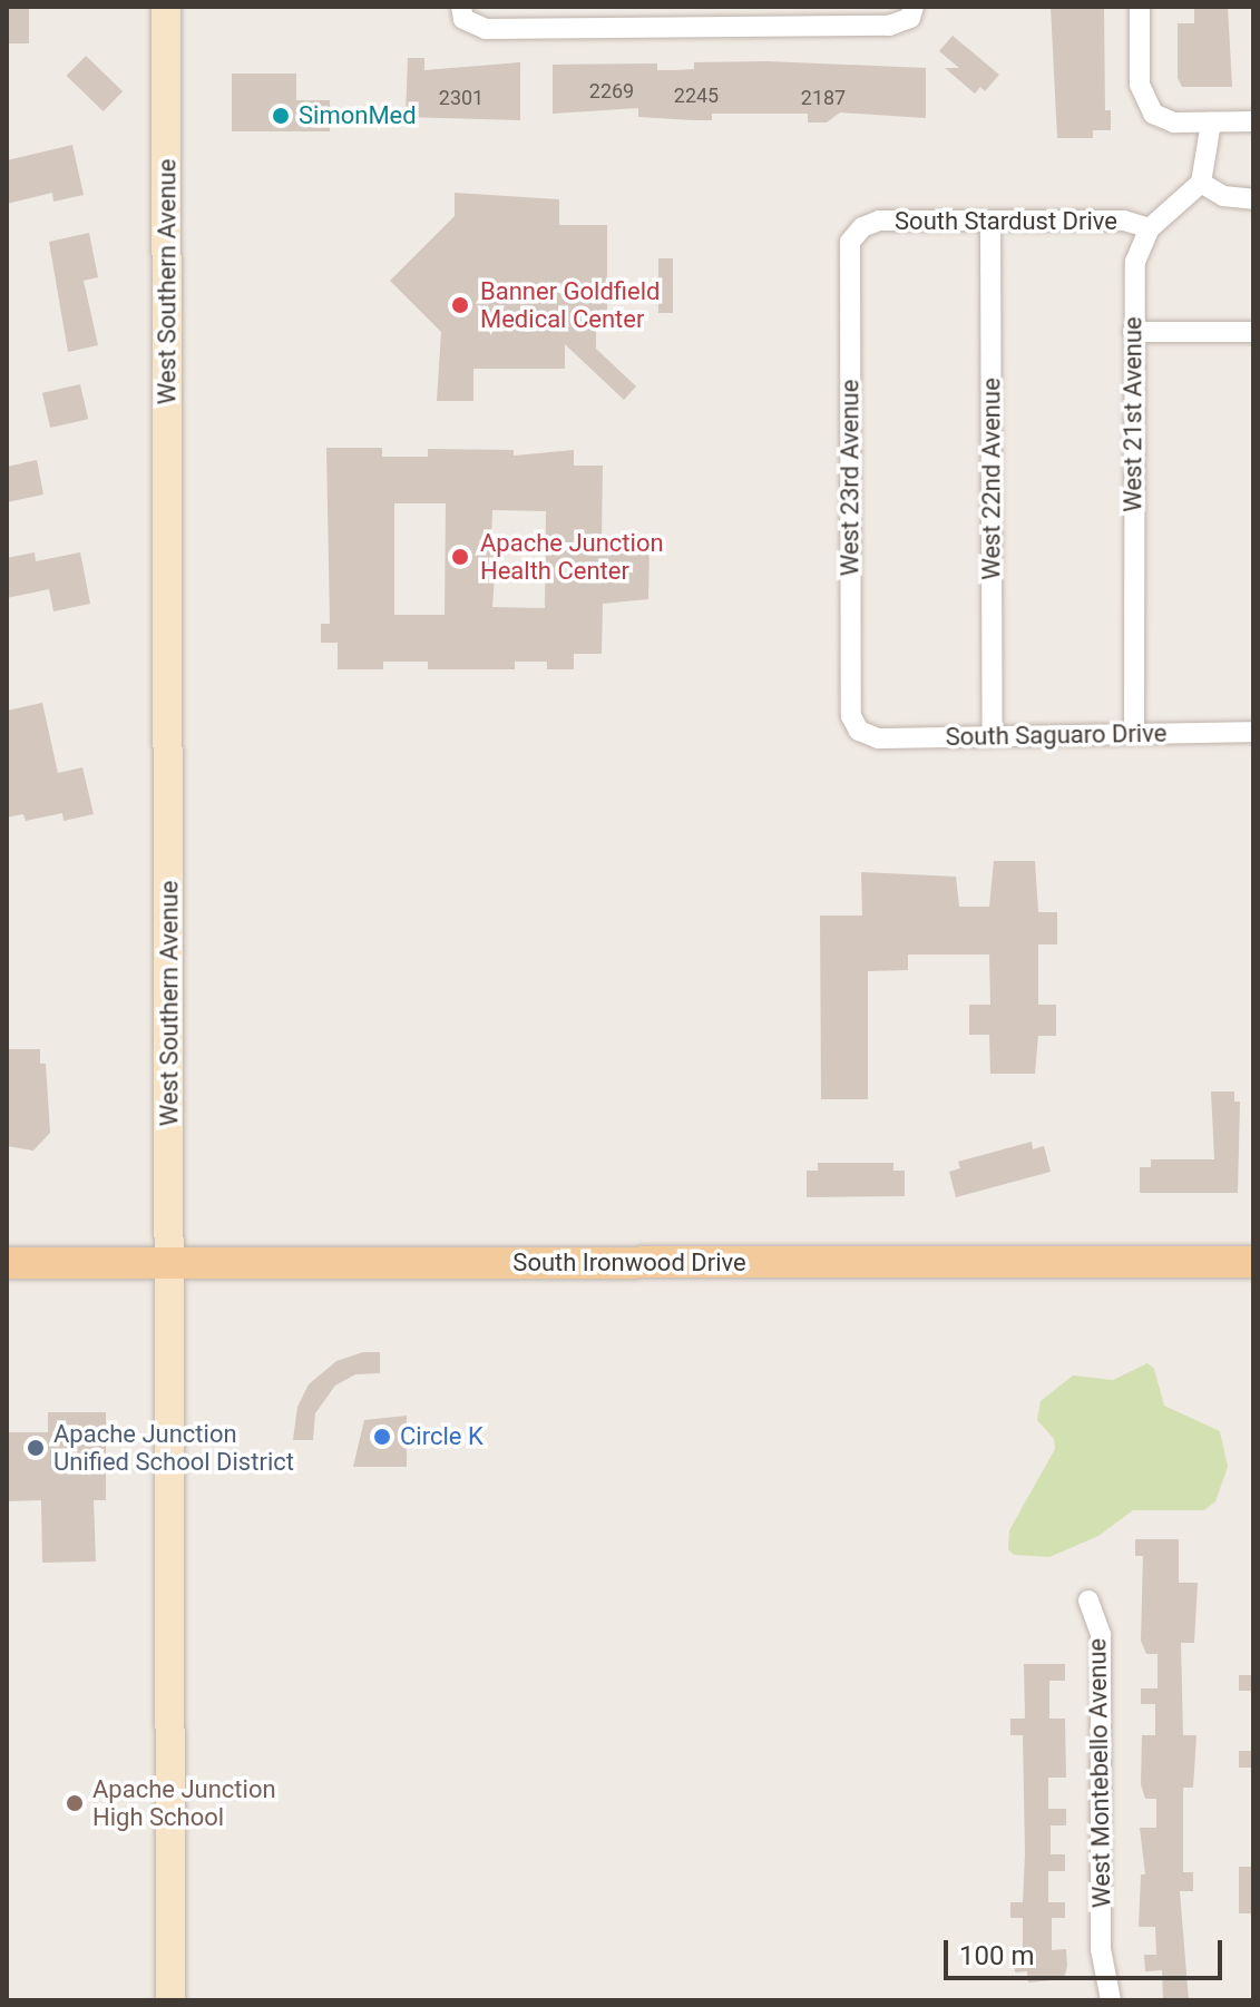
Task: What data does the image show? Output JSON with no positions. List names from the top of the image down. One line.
{"streets":{"main road":["West Southern Avenue","South Ironwood Drive"],"street":["South Stardust Drive","West 21st Avenue","West 23rd Avenue","West 22nd Avenue","South Saguaro Drive","West Montebello Avenue"]},"crossings":[["South Stardust Drive","West 21st Avenue"],["South Stardust Drive","West 23rd Avenue"],["South Stardust Drive","West 22nd Avenue"],["West Southern Avenue","South Ironwood Drive"],["West 21st Avenue","South Saguaro Drive"],["West 23rd Avenue","South Saguaro Drive"],["West 22nd Avenue","South Saguaro Drive"]],"places":["SimonMed","Banner Goldfield Medical Center","Apache Junction Health Center","Circle K","Apache Junction Unified School District","Apache Junction High School"],"house_numbers":["2269","2245","2301","2187"],"scale_bar":"100 m"}
